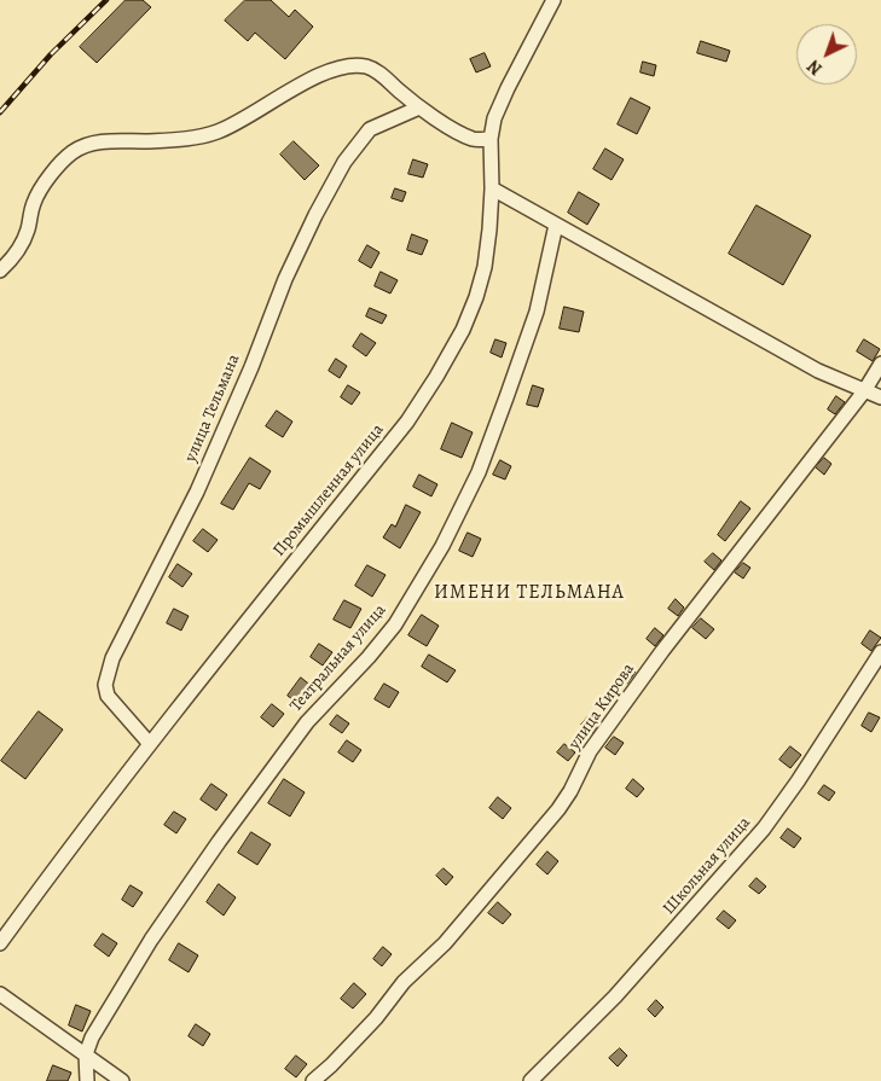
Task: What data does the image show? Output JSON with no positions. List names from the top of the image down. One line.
{"streets":{"street":["улица Тельмана","Промышленная улица","Театральная улица","улица Кирова","Школьная улица"]},"crossings":[["улица Тельмана","Промышленная улица"]],"districts":["ИМЕНИ ТЕЛЬМАНА"],"north":"bottom left"}
